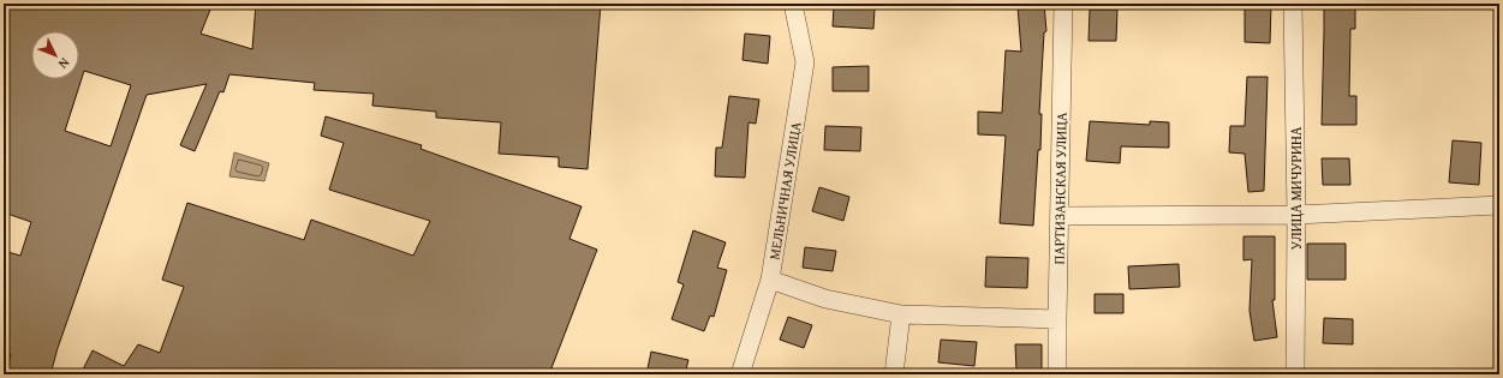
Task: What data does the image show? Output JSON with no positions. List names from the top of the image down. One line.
{"streets":{"street":["ПАРТИЗАНСКАЯ УЛИЦА","УЛИЦА МИЧУРИНА","МЕЛЬНИЧНАЯ УЛИЦА"]},"north":"bottom right"}
